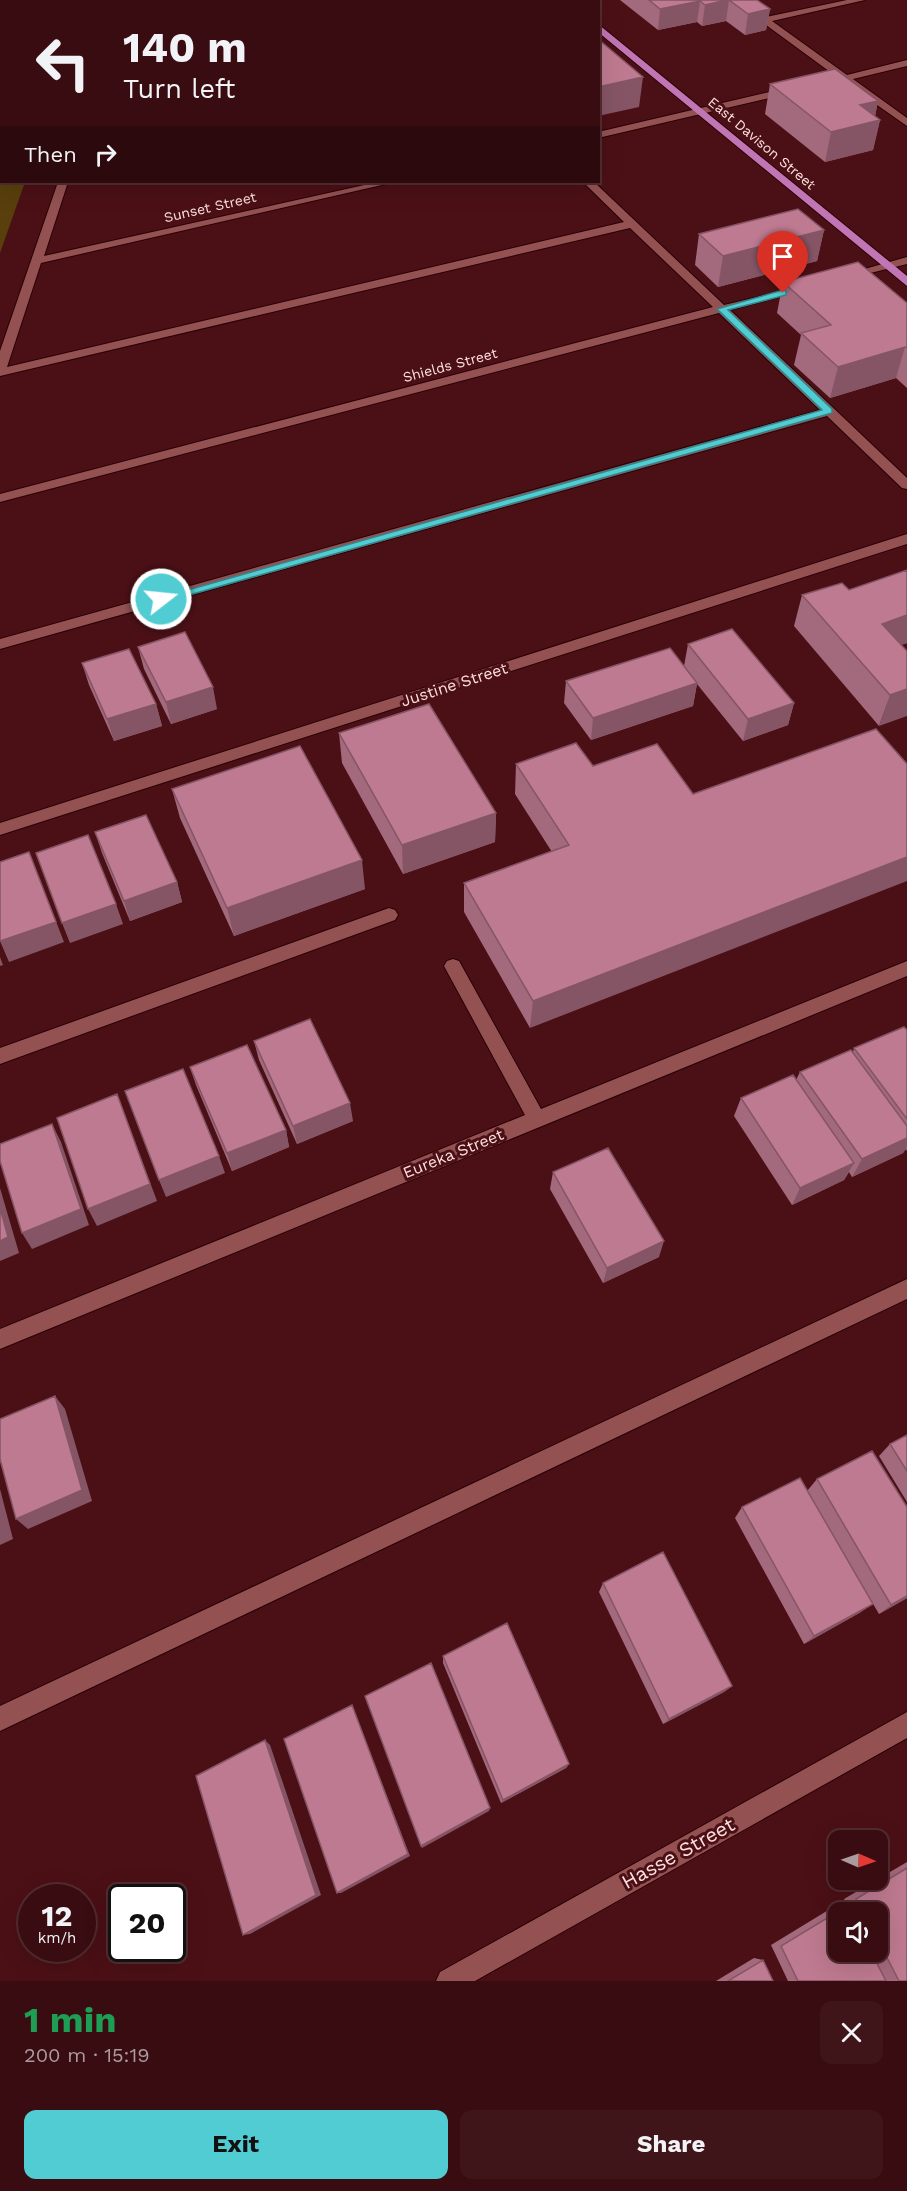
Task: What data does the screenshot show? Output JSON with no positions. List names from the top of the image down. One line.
{"streets":{"main road":["East Davison Street"],"street":["Sunset Street","Shields Street","Justine Street","Eureka Street","Hasse Street"]},"crossings":[["East Davison Street","Shields Street"]],"north":"right","page":{"turn":["140 m","Turn left"],"then":"Then","speed":"12 km/h","limit":"20","heading":["1 min","200 m · 15:19"],"buttons":["Exit","Share"]}}
